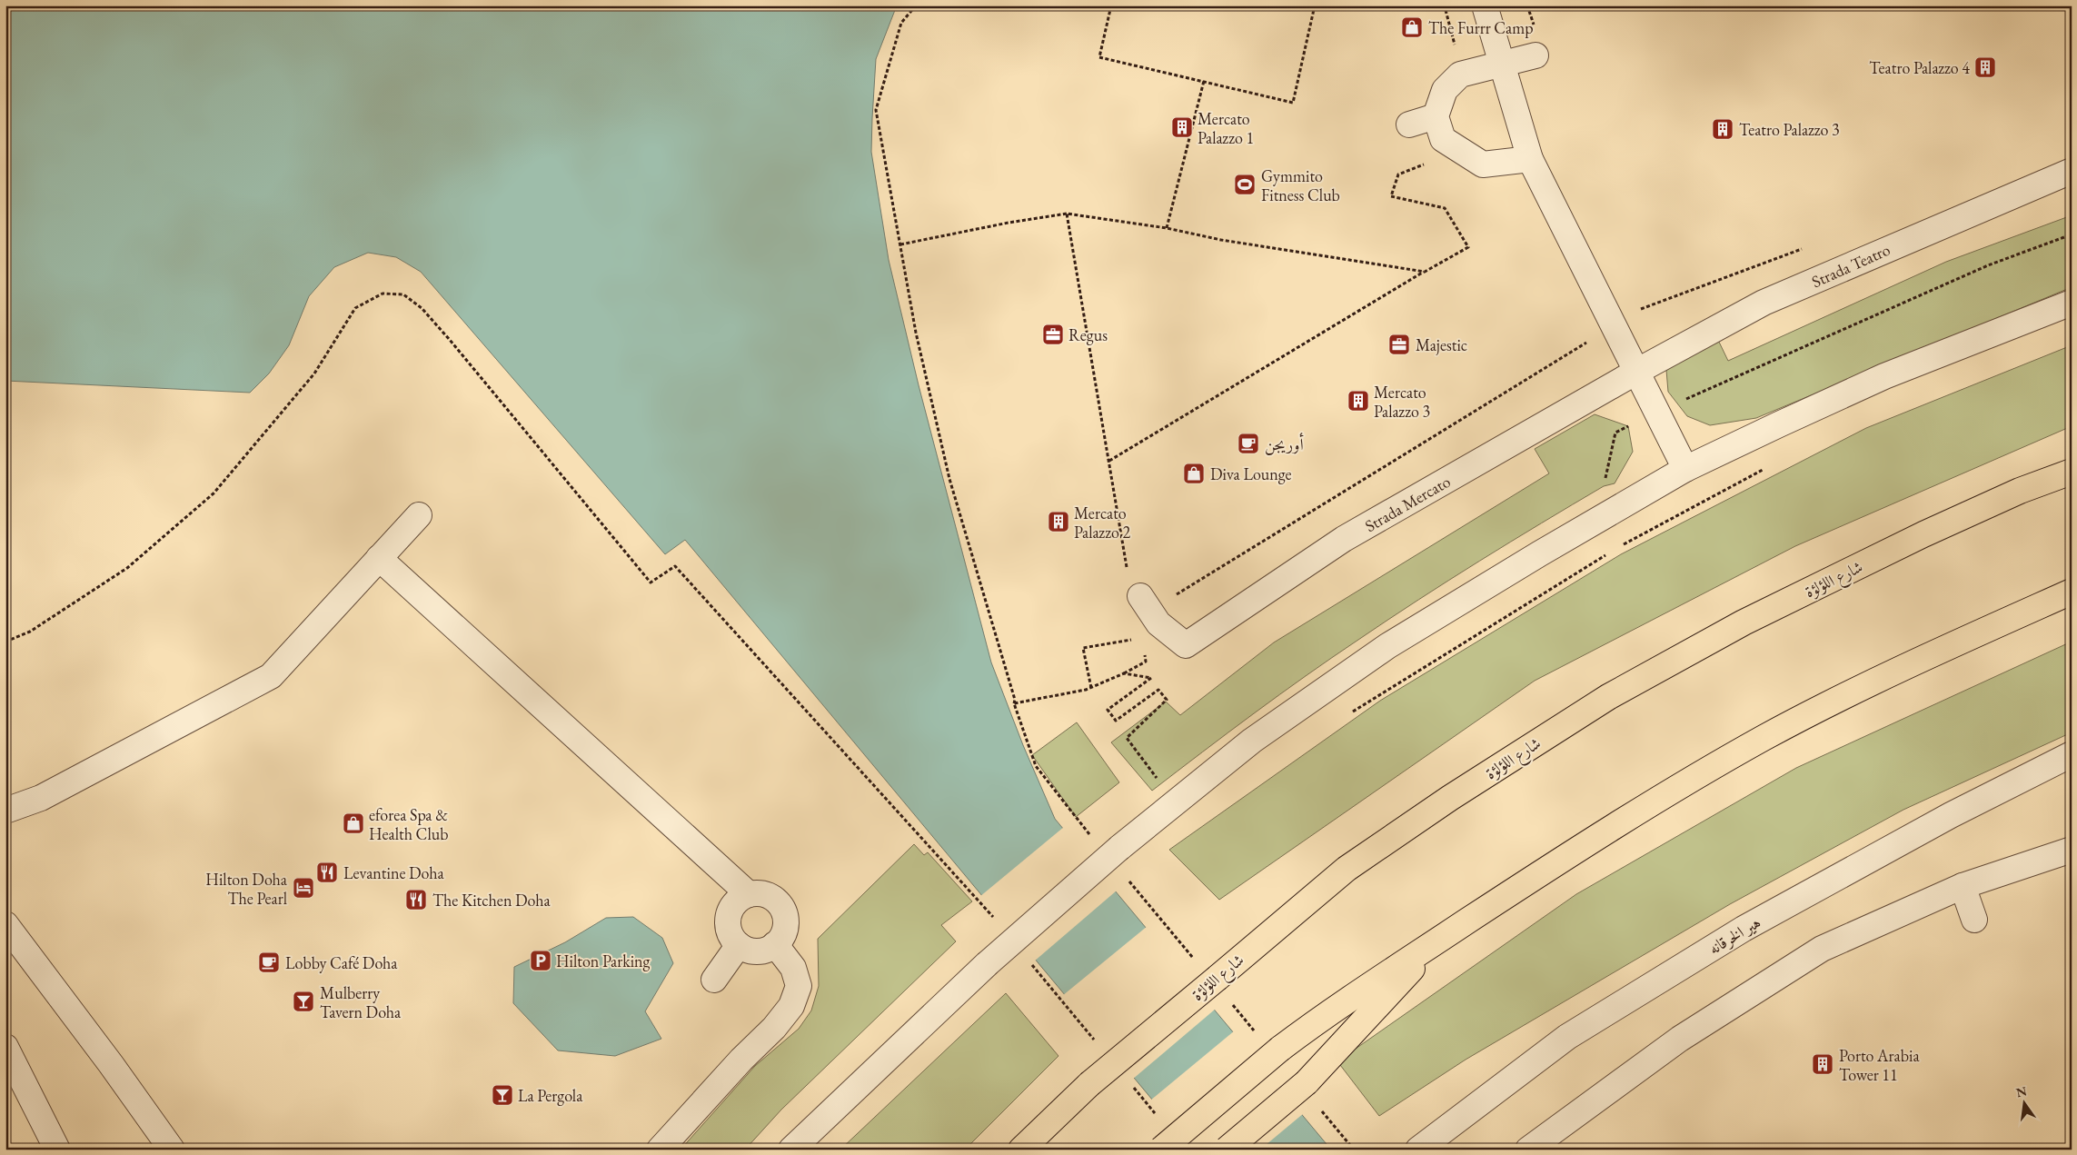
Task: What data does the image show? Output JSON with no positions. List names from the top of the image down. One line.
{"streets":{"main road":["شارع اللؤلؤة"],"street":["Strada Teatro","Strada Mercato","هير الخرقانه"]},"crossings":[["Strada Teatro","Strada Mercato"]],"places":{"shop":["The Furrr Camp","Diva Lounge","eforea Spa & Health Club"],"building":["Teatro Palazzo 4","Mercato Palazzo 1","Teatro Palazzo 3","Mercato Palazzo 3","Mercato Palazzo 2","Porto Arabia Tower 11"],"sports":["Gymmito Fitness Club"],"office":["Regus","Majestic"],"cafe":["أوريجن","Lobby Café Doha"],"restaurant":["Levantine Doha","The Kitchen Doha"],"hotel":["Hilton Doha The Pearl"],"parking":["Hilton Parking"],"bar":["Mulberry Tavern Doha","La Pergola"]},"north":"top"}
